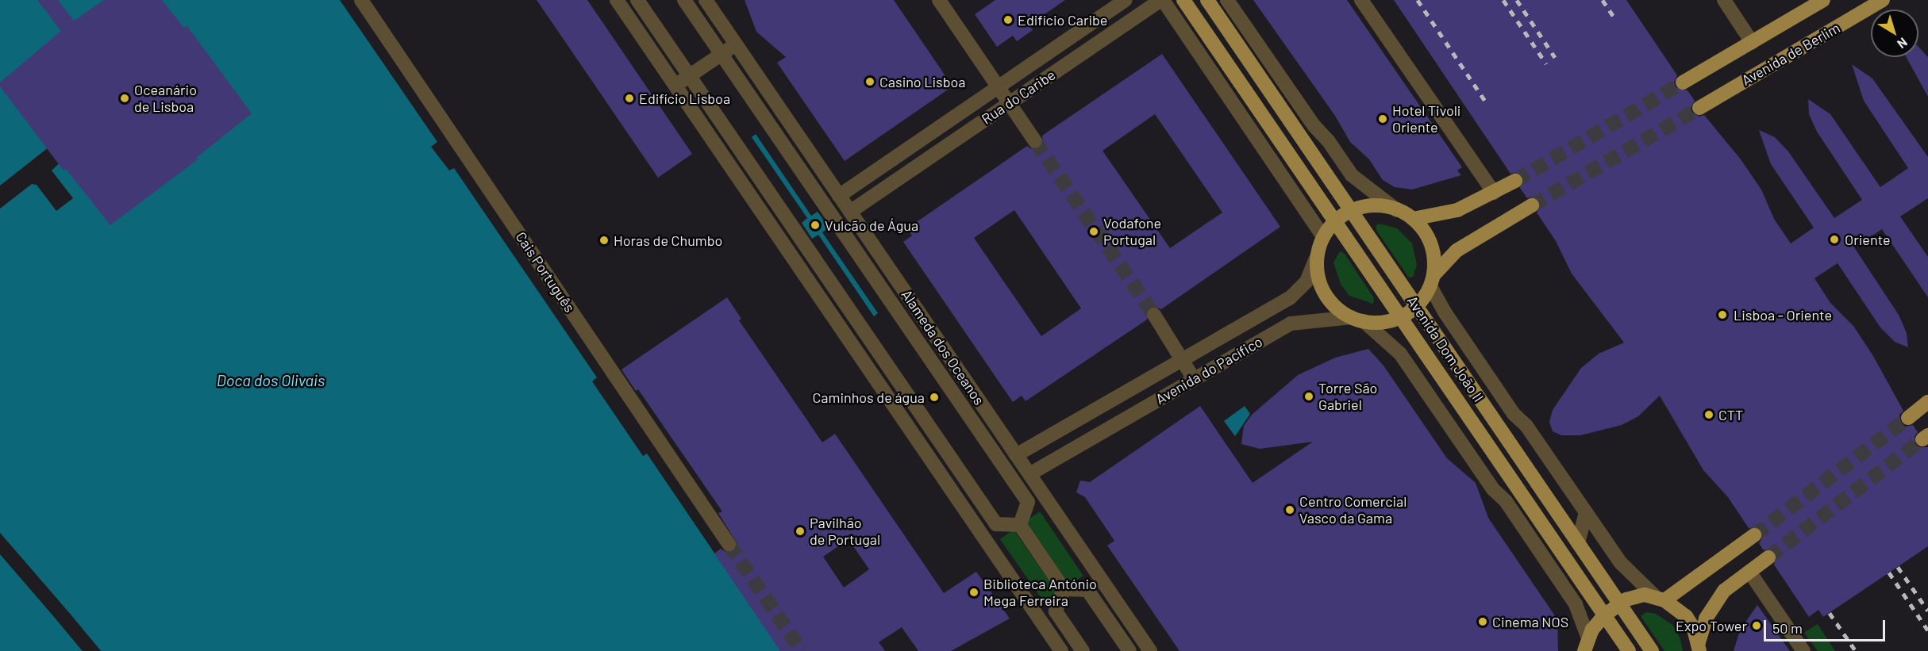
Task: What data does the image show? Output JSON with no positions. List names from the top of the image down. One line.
{"streets":{"main road":["Avenida de Berlim","Avenida Dom João II"],"street":["Rua do Caribe","Cais Português","Alameda dos Oceanos","Avenida do Pacífico"]},"crossings":[["Rua do Caribe","Alameda dos Oceanos"],["Alameda dos Oceanos","Avenida do Pacífico"]],"water":["Doca dos Olivais"],"places":["Edifício Caribe","Casino Lisboa","Oceanário de Lisboa","Edifício Lisboa","Hotel Tivoli Oriente","Vulcão de Água","Vodafone Portugal","Oriente","Horas de Chumbo","Lisboa - Oriente","Torre São Gabriel","Caminhos de água","CTT","Centro Comercial Vasco da Gama","Pavilhão de Portugal","Biblioteca António Mega Ferreira","Cinema NOS","Expo Tower"],"scale_bar":"50 m","north":"bottom right"}
